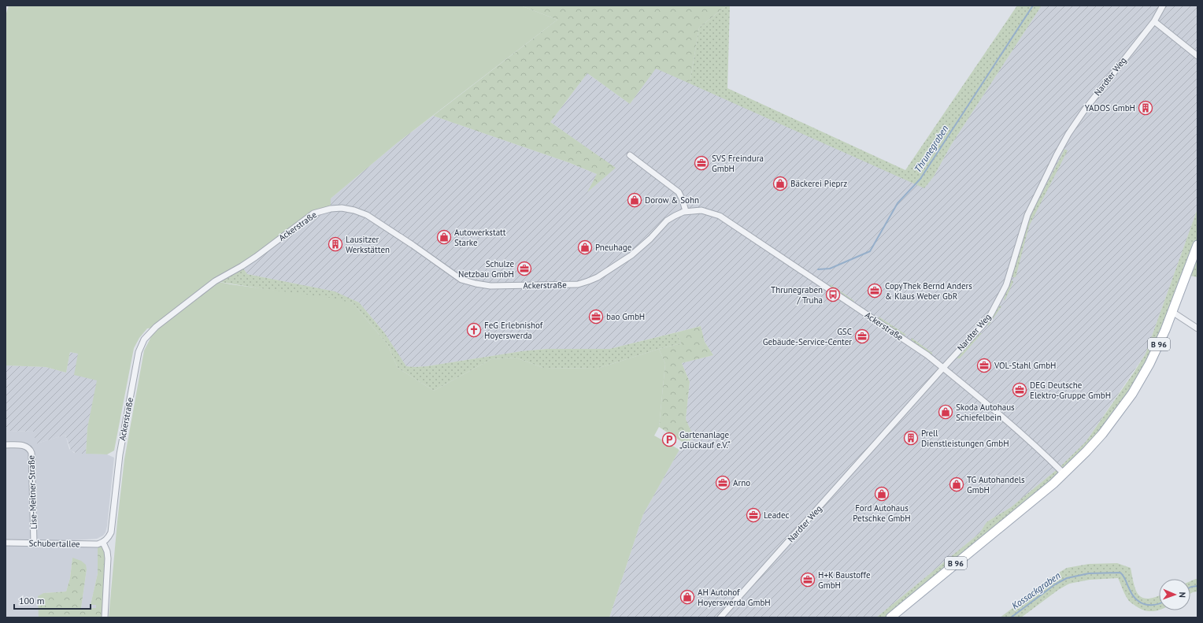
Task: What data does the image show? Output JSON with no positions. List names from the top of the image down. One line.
{"streets":{"main road":["B 96"],"street":["Nardter Weg","Ackerstraße","Lise-Meitner-Straße","Schubertallee"]},"crossings":[["Nardter Weg","Ackerstraße"],["Ackerstraße","B 96"],["Ackerstraße","Schubertallee"],["Lise-Meitner-Straße","Schubertallee"]],"water":["Thrunegraben","Kossackgraben"],"places":{"building":["YADOS GmbH","Lausitzer Werkstätten","Prell Dienstleistungen GmbH"],"office":["SVS Freindura GmbH","Schulze Netzbau GmbH","CopyThek Bernd Anders & Klaus Weber GbR","bao GmbH","GSC Gebäude-Service-Center","VOL-Stahl GmbH","DEG Deutsche Elektro-Gruppe GmbH","Arno","Leadec","H+K Baustoffe GmbH"],"shop":["Bäckerei Pieprz","Dorow & Sohn","Autowerkstatt Starke","Pneuhage","Skoda Autohaus Schiefelbein","TG Autohandels GmbH","Ford Autohaus Petschke GmbH","AH Autohof Hoyerswerda GmbH"],"bus stop":["Thrunegraben / Truha"],"church":["FeG Erlebnishof Hoyerswerda"],"parking":["Gartenanlage „Glückauf e.V.“"]},"scale_bar":"100 m","north":"right"}
